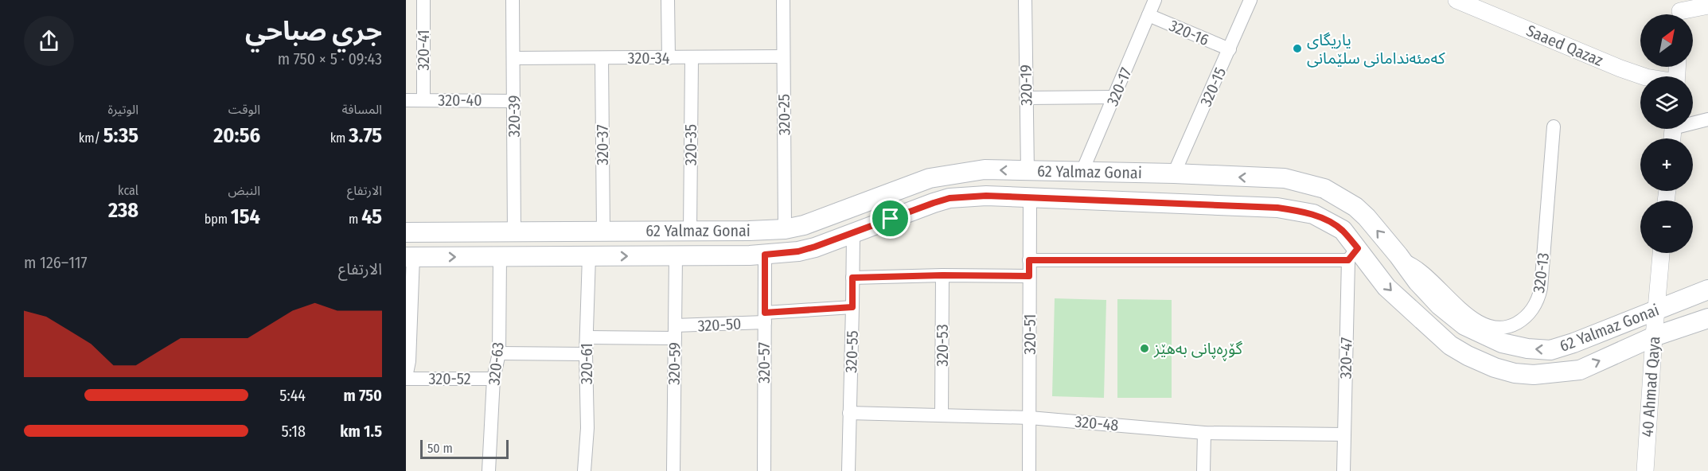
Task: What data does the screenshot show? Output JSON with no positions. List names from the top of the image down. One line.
{"streets":{"main road":["62 Yalmaz Gonai"],"street":["320-16","Saaed Qazaz","320-41","320-34","320-19","320-17","320-15","320-40","320-25","320-39","320-37","320-35","320-13","320-50","320-51","320-53","320-55","320-47","320-57","320-63","320-61","320-59","320-52","40 Ahmad Qaya","320-48"]},"crossings":[["320-16","320-17"],["320-16","320-15"],["320-41","320-40"],["320-34","320-25"],["320-34","320-39"],["320-34","320-37"],["320-34","320-35"],["320-19","62 Yalmaz Gonai"],["320-17","62 Yalmaz Gonai"],["320-15","62 Yalmaz Gonai"],["320-40","320-39"],["320-25","62 Yalmaz Gonai"],["320-39","62 Yalmaz Gonai"],["320-37","62 Yalmaz Gonai"],["320-35","62 Yalmaz Gonai"],["62 Yalmaz Gonai","320-13"],["62 Yalmaz Gonai","320-51"],["62 Yalmaz Gonai","320-55"],["62 Yalmaz Gonai","320-47"],["62 Yalmaz Gonai","320-57"],["62 Yalmaz Gonai","320-63"],["62 Yalmaz Gonai","320-61"],["62 Yalmaz Gonai","320-59"],["62 Yalmaz Gonai","40 Ahmad Qaya"],["320-50","320-55"],["320-50","320-57"],["320-50","320-61"],["320-50","320-59"],["320-51","320-48"],["320-53","320-48"],["320-55","320-48"],["320-47","320-48"],["320-63","320-52"]],"places":["یاریگای کەمئەندامانی سلێمانی","گۆڕەپانی بەهێز"],"scale_bar":"50 m","north":"top right","page":{"heading":["جري صباحي","09:43 · 5 × 750 m"],"map_buttons":["+","−"],"stats":[["المسافة","3.75 km"],["الوقت","20:56"],["الوتيرة","5:35 /km"],["الارتفاع","45 m"],["النبض","154 bpm"],["kcal","238"]],"chart":["الارتفاع","117–126 m"],"list":[{"name":"750 m","note":"5:44"},{"name":"1.5 km","note":"5:18"}],"scale":"50 m"}}
